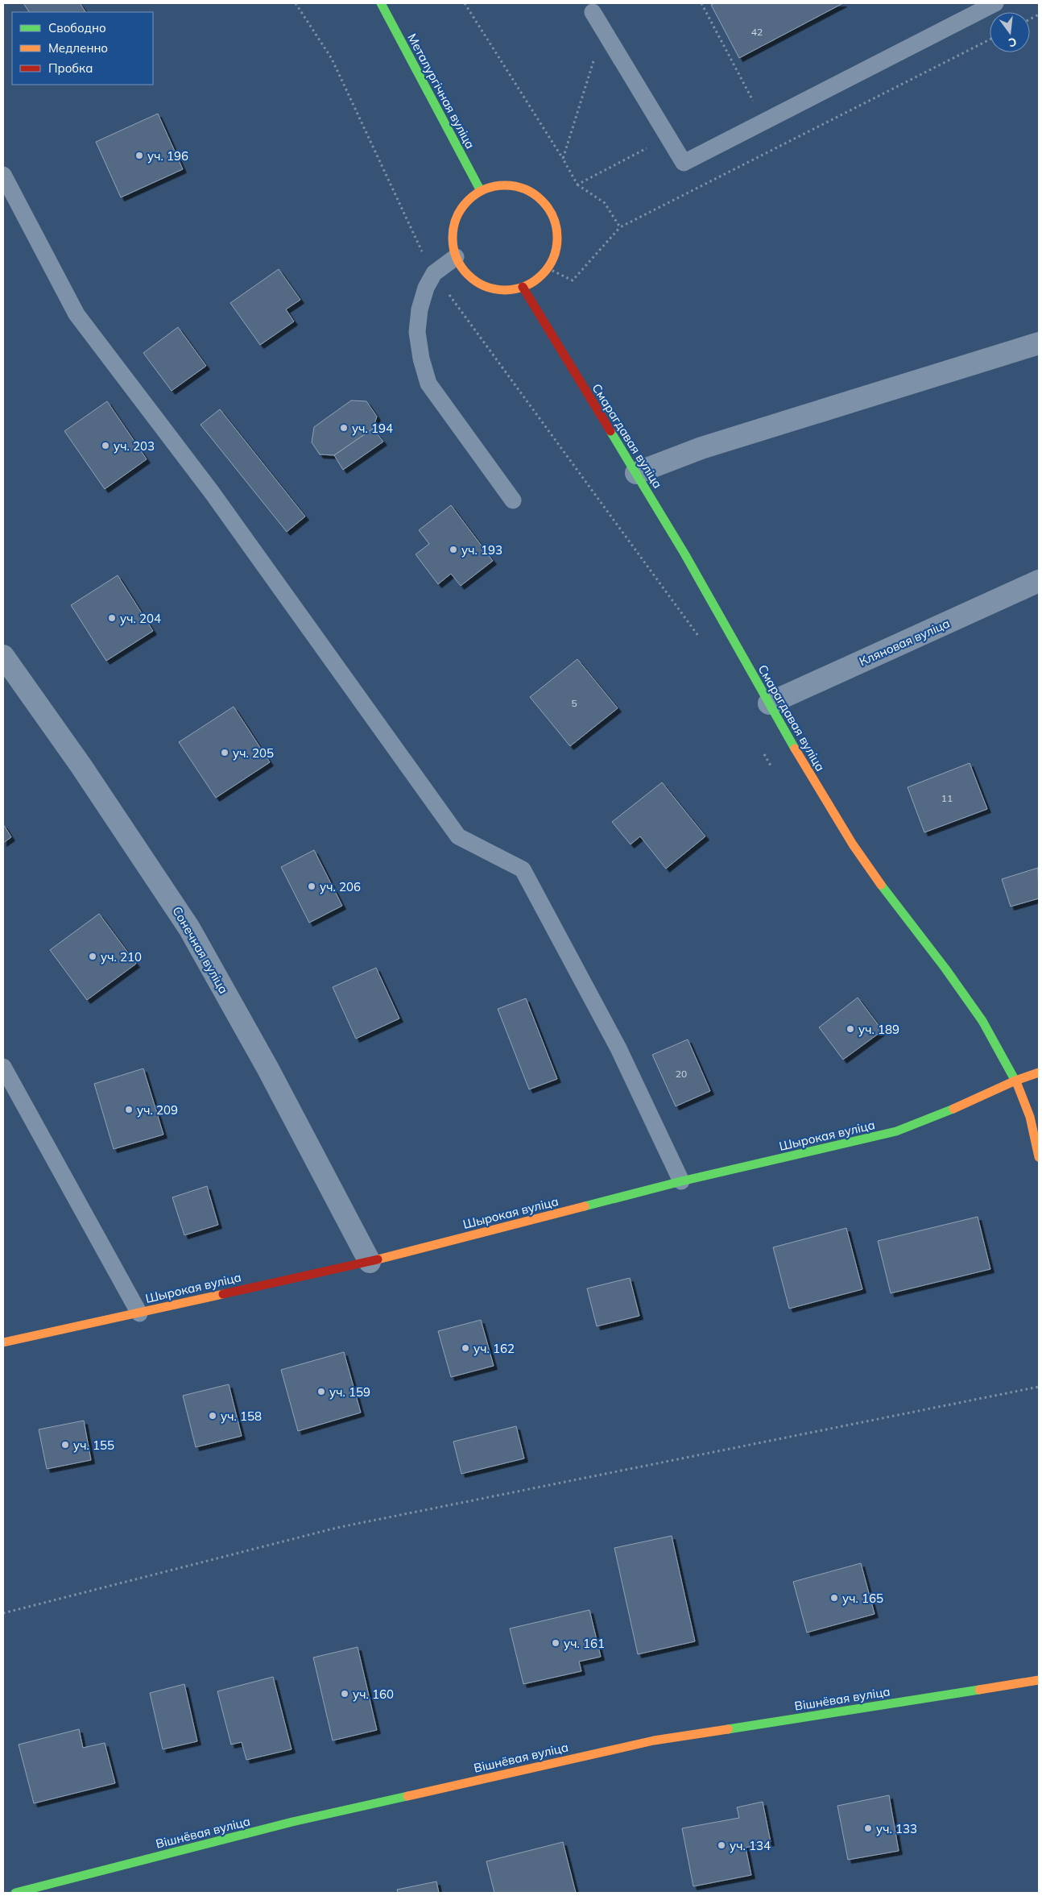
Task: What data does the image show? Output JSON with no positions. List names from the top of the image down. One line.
{"streets":{"street":["Металургічная вуліца","Смарагдавая вуліца","Кляновая вуліца","Сонечная вуліца","Шырокая вуліца","Вішнёвая вуліца"]},"crossings":[["Металургічная вуліца","Смарагдавая вуліца"],["Смарагдавая вуліца","Кляновая вуліца"],["Смарагдавая вуліца","Шырокая вуліца"],["Сонечная вуліца","Шырокая вуліца"]],"places":["уч. 196","уч. 194","уч. 203","уч. 193","уч. 204","уч. 205","уч. 206","уч. 210","уч. 189","уч. 209","уч. 162","уч. 159","уч. 158","уч. 155","уч. 165","уч. 161","уч. 160","уч. 133","уч. 134"],"house_numbers":["42","5","11","20"],"legend":["Свободно","Медленно","Пробка"],"north":"bottom"}
